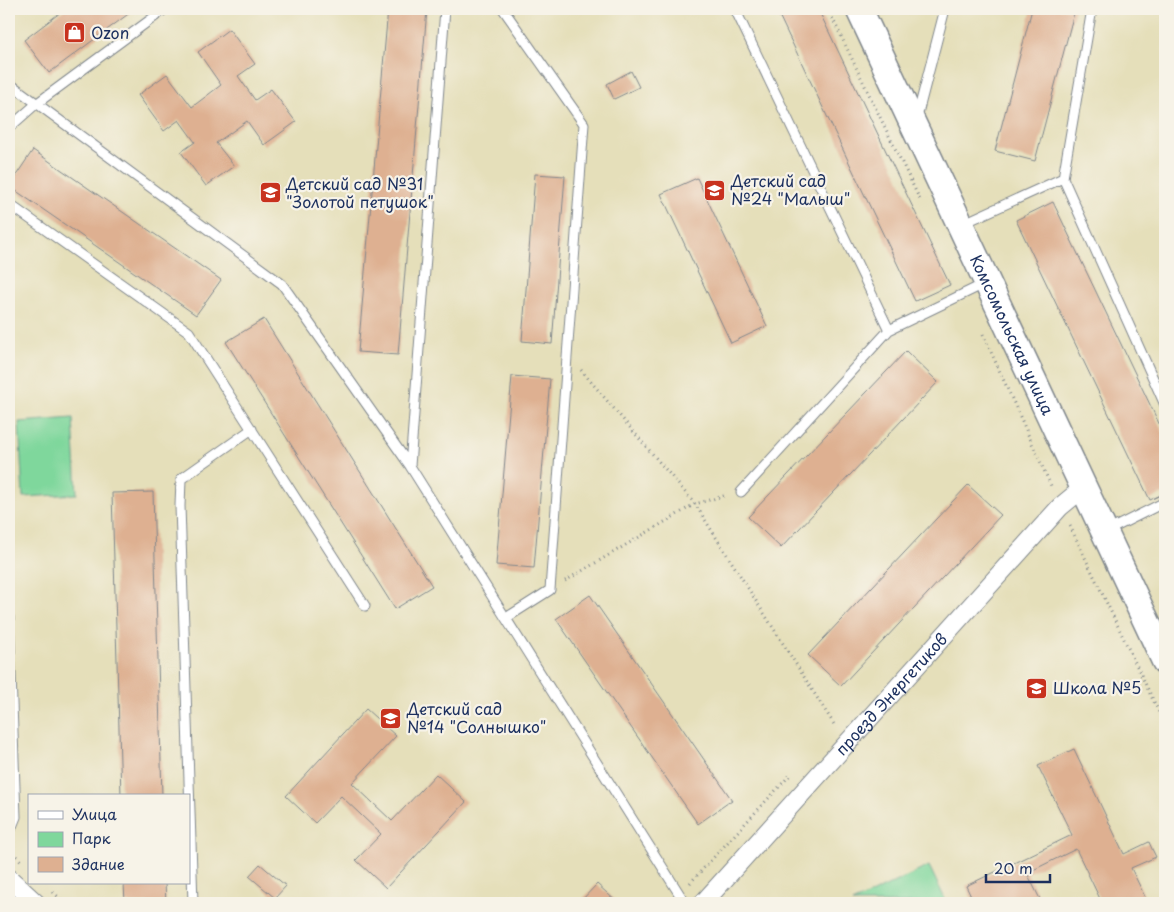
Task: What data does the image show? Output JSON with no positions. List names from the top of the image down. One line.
{"streets":{"street":["Комсомольская улица","проезд Энергетиков"]},"crossings":[["Комсомольская улица","проезд Энергетиков"]],"places":{"shop":["Ozon"],"school or university":["Детский сад №24 \"Малыш\"","Детский сад №31 \"Золотой петушок\"","Школа №5","Детский сад №14 \"Солнышко\""]},"legend":["Улица","Парк","Здание"],"scale_bar":"20 m"}
